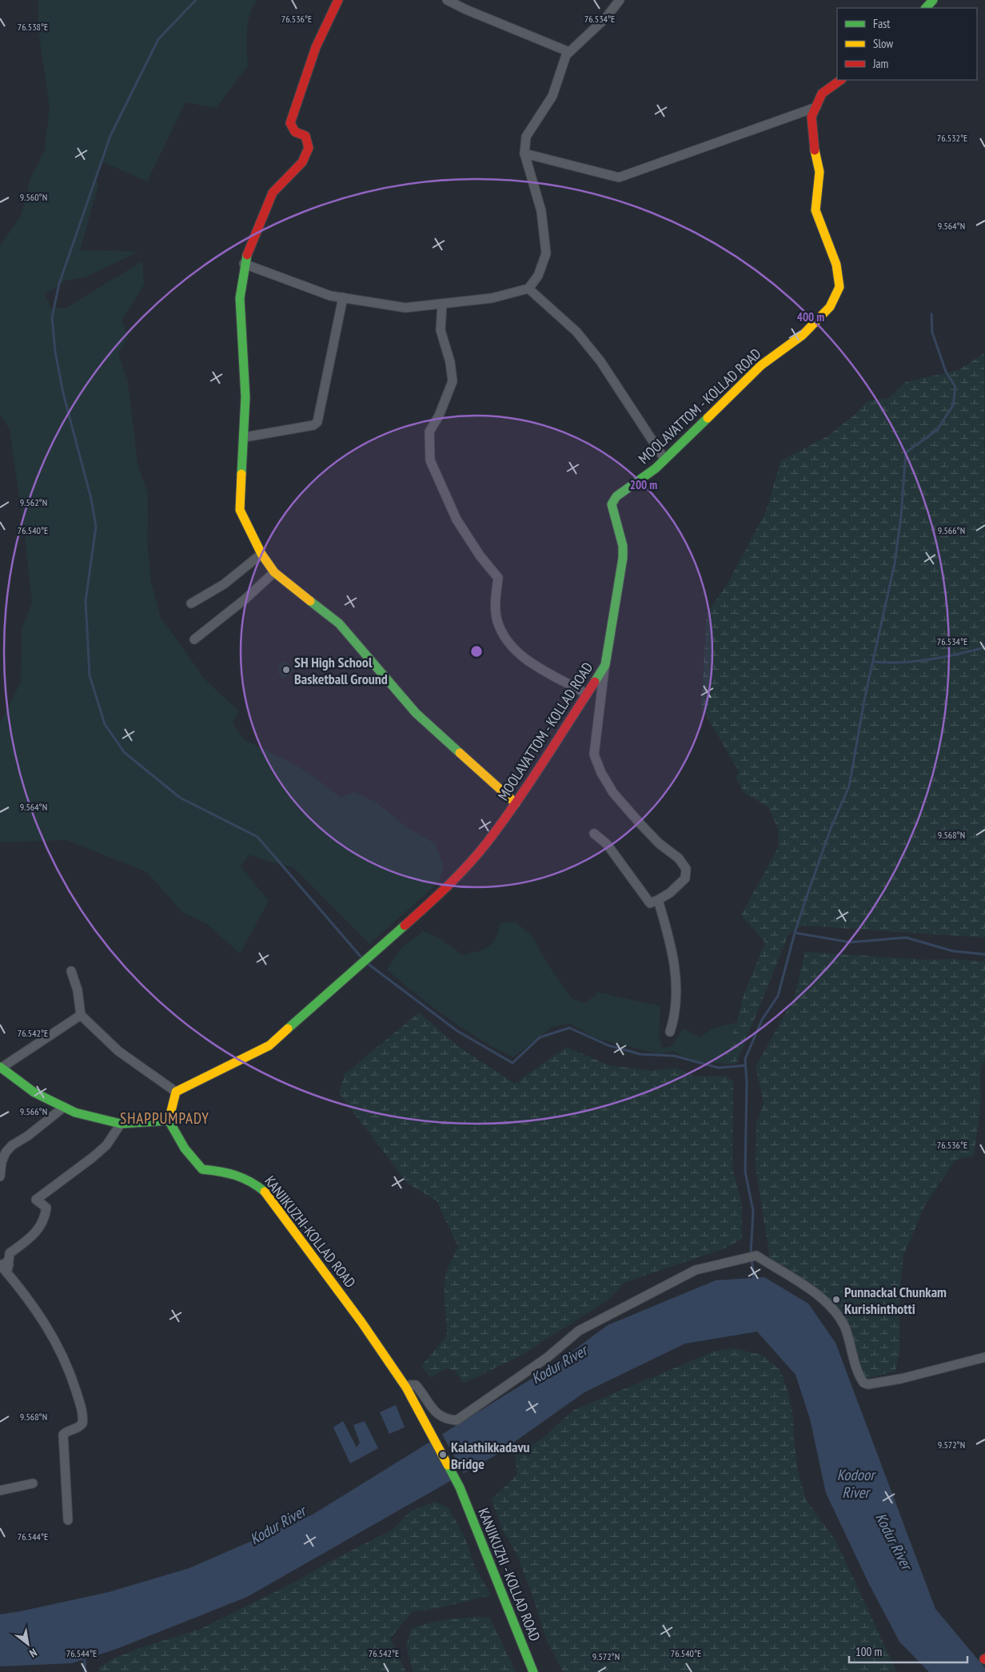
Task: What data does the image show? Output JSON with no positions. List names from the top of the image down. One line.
{"streets":{"main road":["MOOLAVATTOM - KOLLAD ROAD","KANJIKUZHI-KOLLAD ROAD","KANJIKUZHI - KOLLAD ROAD"]},"crossings":[["KANJIKUZHI-KOLLAD ROAD","KANJIKUZHI - KOLLAD ROAD"]],"districts":["SHAPPUMPADY"],"water":["Kodur River","Kodoor River"],"places":["SH High School Basketball Ground","Punnackal Chunkam Kurishinthotti","Kalathikkadavu Bridge"],"legend":["Fast","Slow","Jam"],"scale_bar":"100 m","north":"bottom right","coordinates":["76.536°E","76.534°E","76.538°E","76.532°E","9.560°N","9.564°N","9.562°N","76.540°E","9.566°N","9.568°N","76.542°E","9.572°N","76.544°E"],"rings":["400 m","200 m"]}
